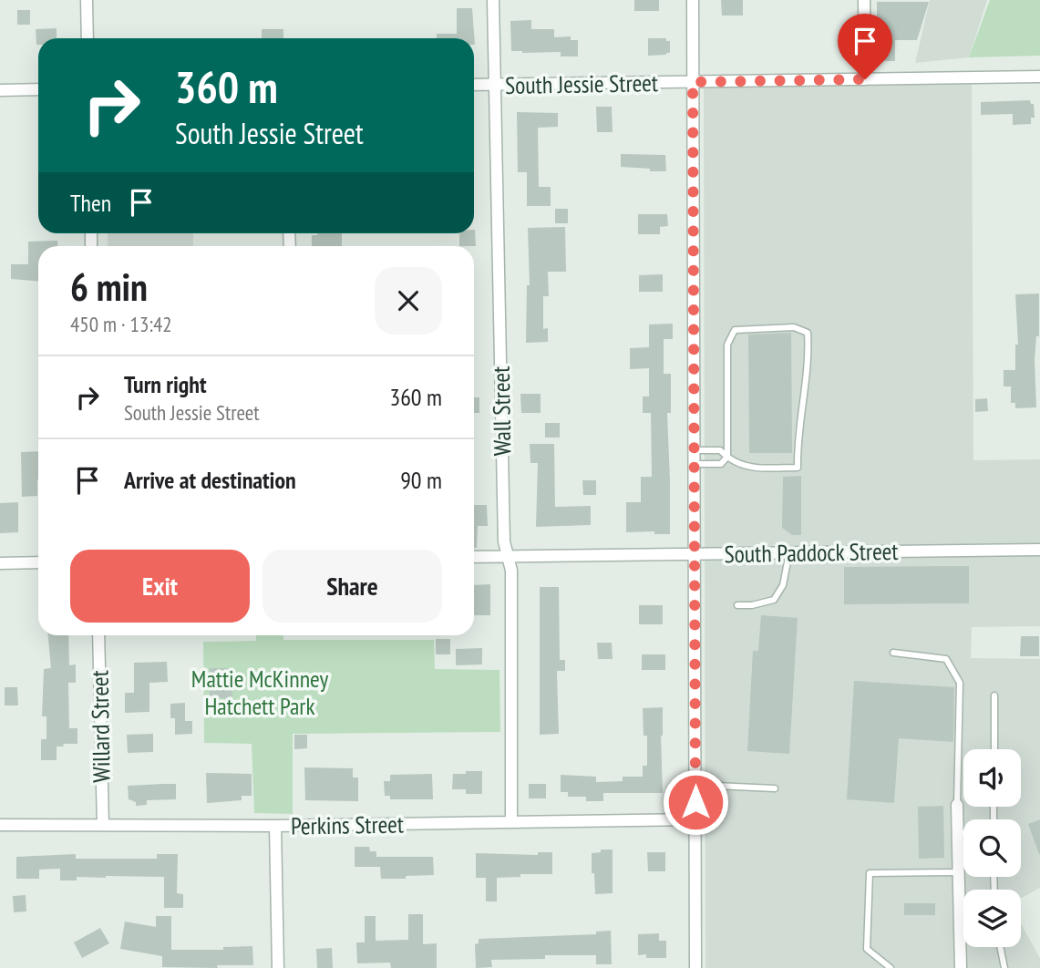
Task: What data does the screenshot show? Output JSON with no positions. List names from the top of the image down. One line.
{"streets":{"street":["South Jessie Street","Wall Street","South Paddock Street","Willard Street","Perkins Street"]},"crossings":[["South Jessie Street","Wall Street"],["Wall Street","South Paddock Street"],["Wall Street","Perkins Street"],["Willard Street","Perkins Street"]],"parks":["Mattie McKinney Hatchett Park"],"page":{"turn":["360 m","South Jessie Street"],"then":"Then","heading":["6 min","450 m · 13:42"],"list":[{"name":"Turn right","note":"South Jessie Street","value":"360 m"},{"name":"Arrive at destination","value":"90 m"}],"buttons":["Exit","Share"]}}
